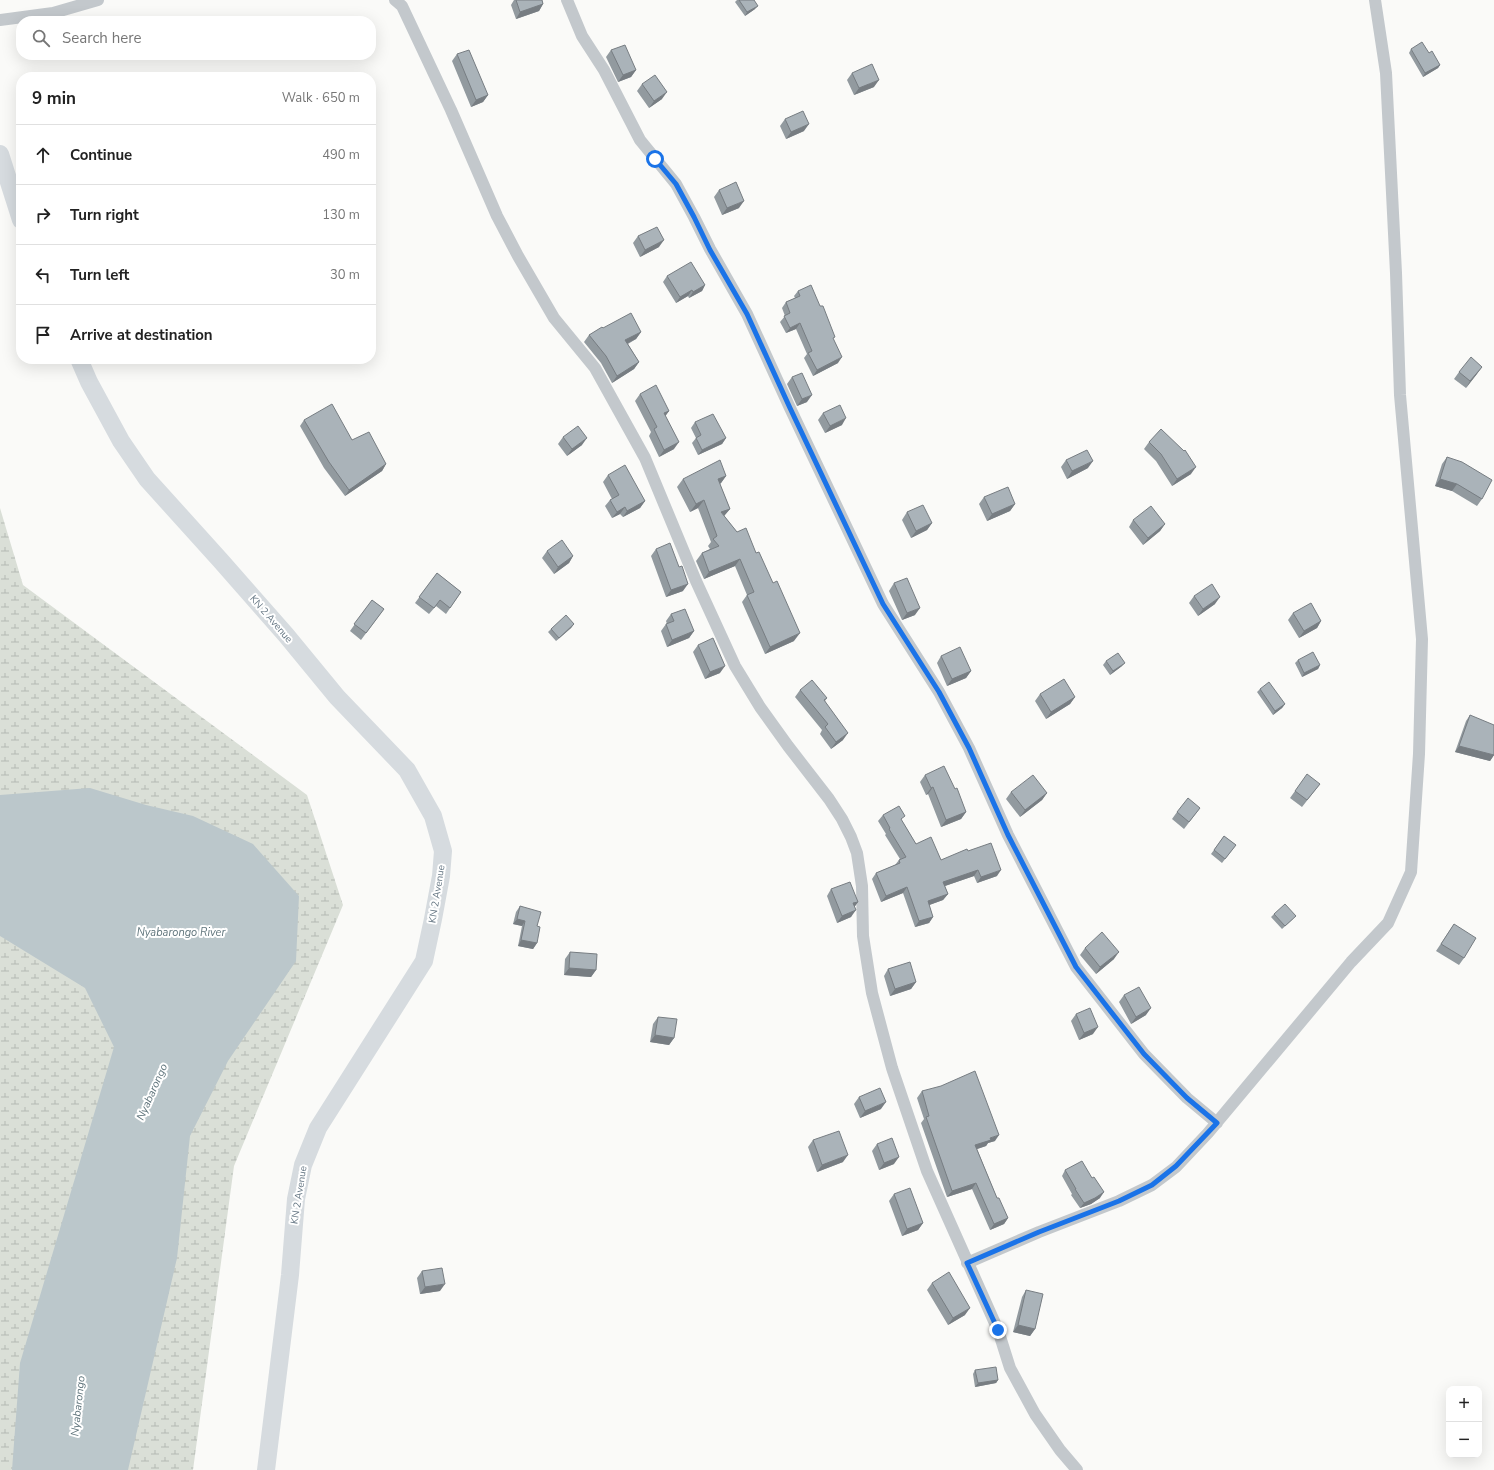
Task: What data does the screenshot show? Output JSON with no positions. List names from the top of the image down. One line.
{"streets":{"main road":["KN 2 Avenue"]},"water":["Nyabarongo River","Nyabarongo"],"page":{"search":"Search here","heading":["9 min","Walk · 650 m"],"list":[["Continue","490 m"],["Turn right","130 m"],["Turn left","30 m"],"Arrive at destination"],"map_buttons":["+","−"]}}
